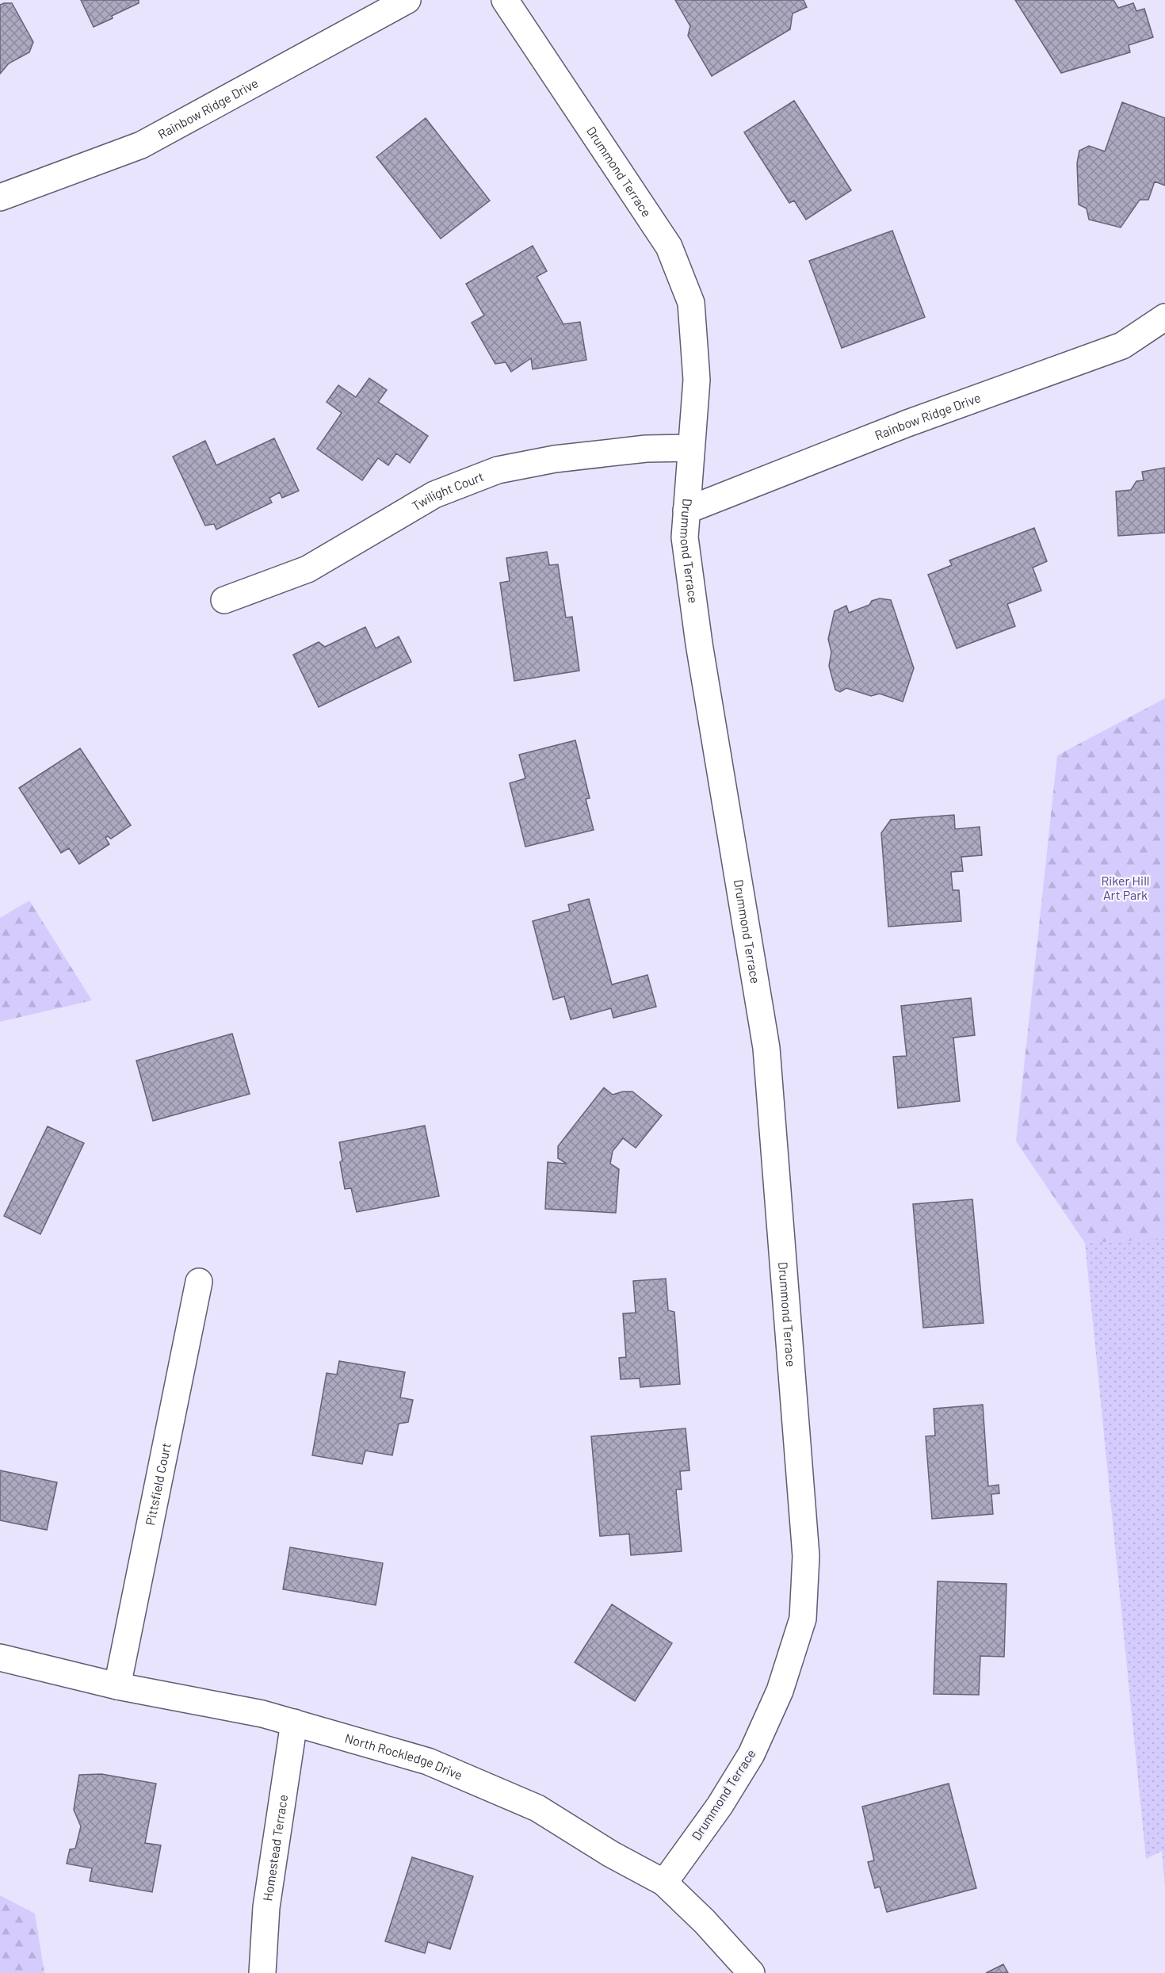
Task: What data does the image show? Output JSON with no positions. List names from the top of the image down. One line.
{"streets":{"street":["Rainbow Ridge Drive","Drummond Terrace","Twilight Court","Pittsfield Court","North Rockledge Drive","Homestead Terrace"]},"crossings":[["Rainbow Ridge Drive","Drummond Terrace"],["Drummond Terrace","Twilight Court"],["Drummond Terrace","North Rockledge Drive"],["Pittsfield Court","North Rockledge Drive"],["North Rockledge Drive","Homestead Terrace"]],"parks":["Riker Hill Art Park"]}
